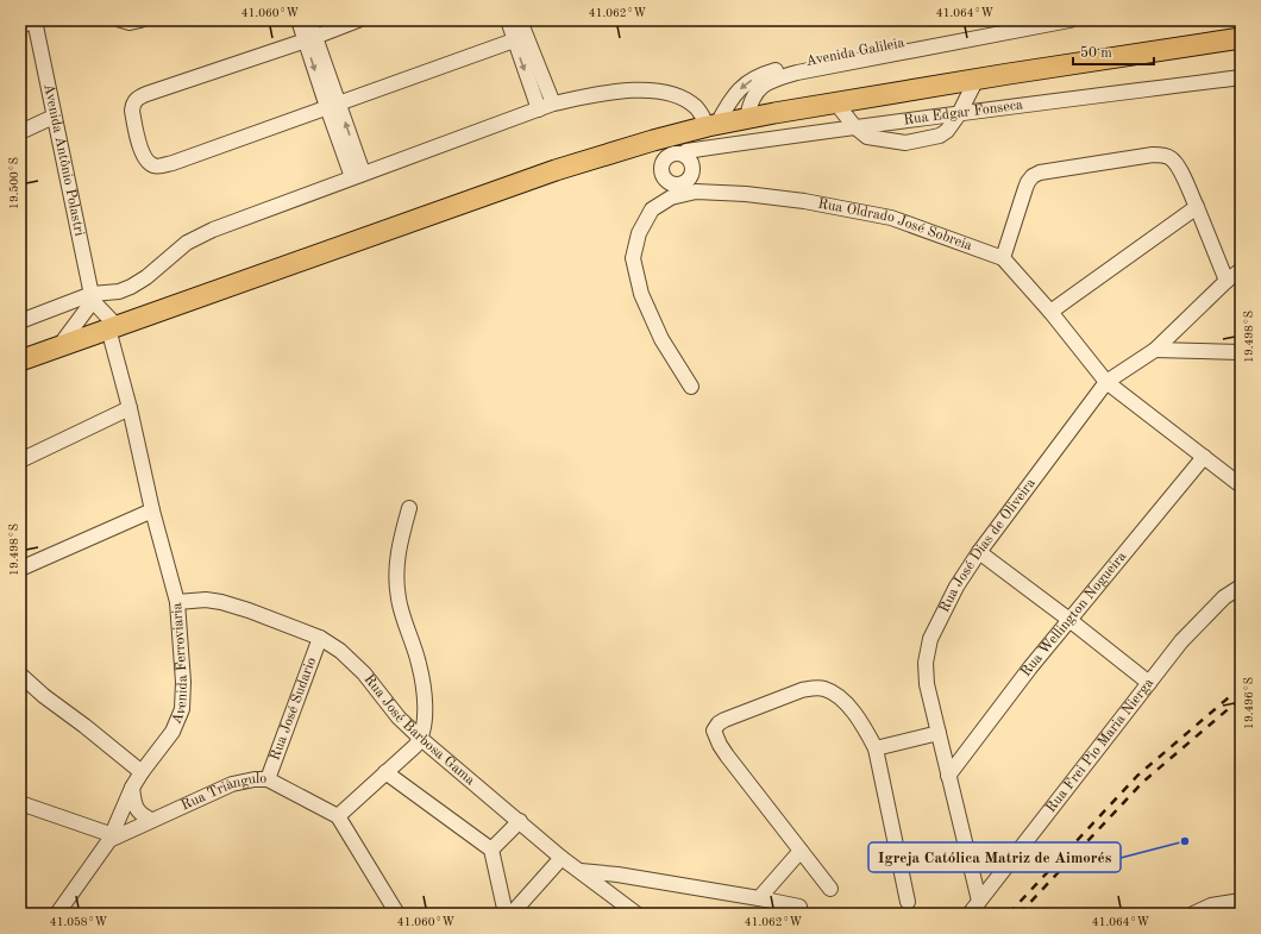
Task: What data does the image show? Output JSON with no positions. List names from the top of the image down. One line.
{"streets":{"street":["Avenida Galileia","Rua Edgar Fonseca","Avenida Antônio Polastri","Rua Oldrado José Sobreia","Rua José Dias de Oliveira","Rua Wellington Nogueira","Avenida Ferroviaria","Rua José Sudario","Rua José Barbosa Gama","Rua Frei Pio Maria Nierga","Rua Triângulo"]},"crossings":[["Rua Oldrado José Sobreia","Rua José Dias de Oliveira"],["Rua Oldrado José Sobreia","Rua Wellington Nogueira"],["Rua José Dias de Oliveira","Rua Wellington Nogueira"],["Rua José Dias de Oliveira","Rua Frei Pio Maria Nierga"],["Avenida Ferroviaria","Rua José Barbosa Gama"],["Avenida Ferroviaria","Rua Triângulo"],["Rua José Sudario","Rua José Barbosa Gama"],["Rua José Sudario","Rua Triângulo"]],"places":["Igreja Católica Matriz de Aimorés"],"scale_bar":"50 m","coordinates":["41.060°W","41.062°W","41.064°W","19.500°S","19.498°S","19.496°S","41.058°W"]}
